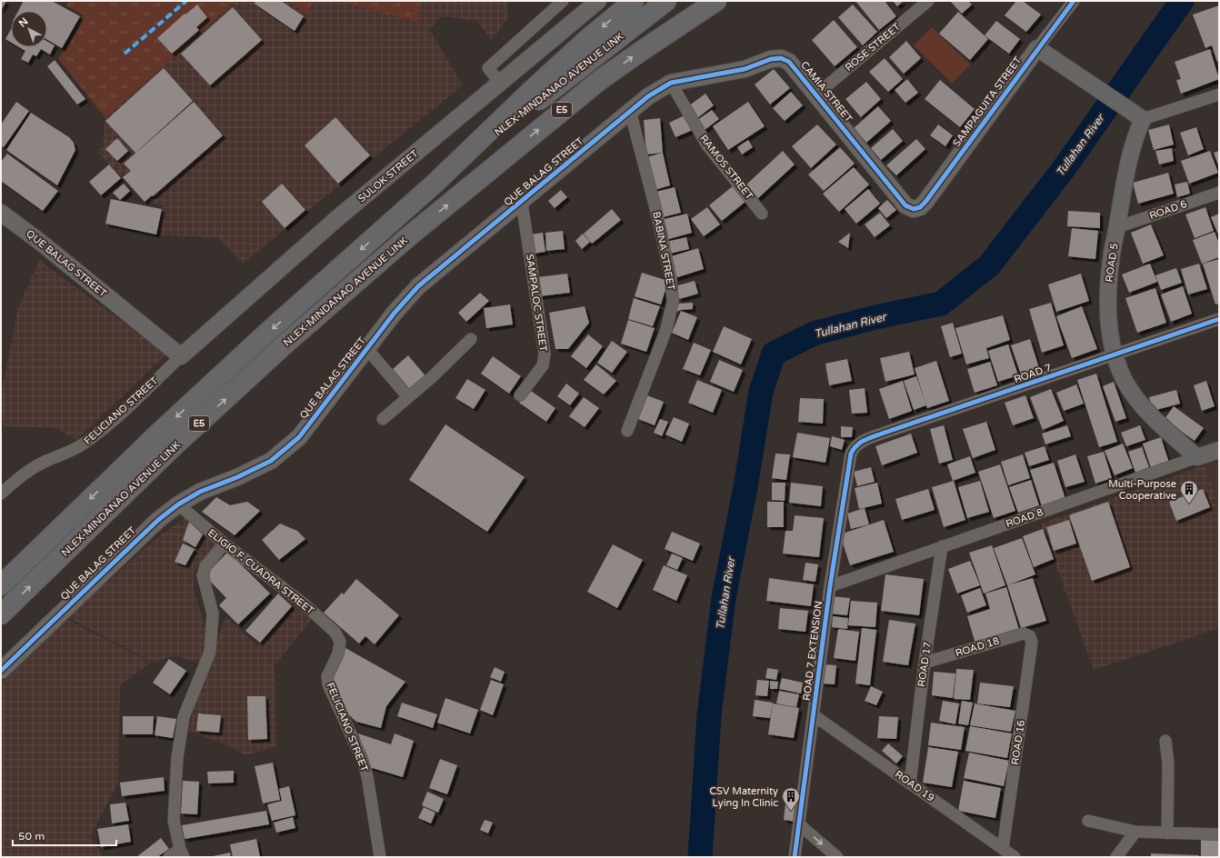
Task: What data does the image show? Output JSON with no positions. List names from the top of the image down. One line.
{"streets":{"highway":["NLEX-MINDANAO AVENUE LINK","E5"],"street":["ROSE STREET","CAMIA STREET","SAMPAGUITA STREET","RAMOS STREET","QUE BALAG STREET","SULOK STREET","ROAD 6","BABINA STREET","ROAD 5","SAMPALOC STREET","ROAD 7","FELICIANO STREET","ROAD 8","ELIGIO F. CUADRA STREET","ROAD 18","ROAD 7 EXTENSION","ROAD 17","ROAD 16","ROAD 19"]},"crossings":[["ROSE STREET","CAMIA STREET"],["CAMIA STREET","SAMPAGUITA STREET"],["CAMIA STREET","RAMOS STREET"],["CAMIA STREET","QUE BALAG STREET"],["RAMOS STREET","QUE BALAG STREET"],["QUE BALAG STREET","SULOK STREET"],["QUE BALAG STREET","BABINA STREET"],["QUE BALAG STREET","SAMPALOC STREET"],["QUE BALAG STREET","FELICIANO STREET"],["QUE BALAG STREET","ELIGIO F. CUADRA STREET"],["SULOK STREET","FELICIANO STREET"],["ROAD 6","ROAD 5"],["ROAD 5","ROAD 7"],["ROAD 5","ROAD 8"],["ROAD 7","ROAD 7 EXTENSION"],["FELICIANO STREET","ELIGIO F. CUADRA STREET"],["ROAD 8","ROAD 7 EXTENSION"],["ROAD 8","ROAD 17"],["ROAD 18","ROAD 17"],["ROAD 18","ROAD 16"],["ROAD 7 EXTENSION","ROAD 19"],["ROAD 17","ROAD 19"],["ROAD 16","ROAD 19"]],"water":["Tullahan River"],"places":{"building":["Multi-Purpose Cooperative","CSV Maternity Lying In Clinic"]},"scale_bar":"50 m","north":"top left"}
